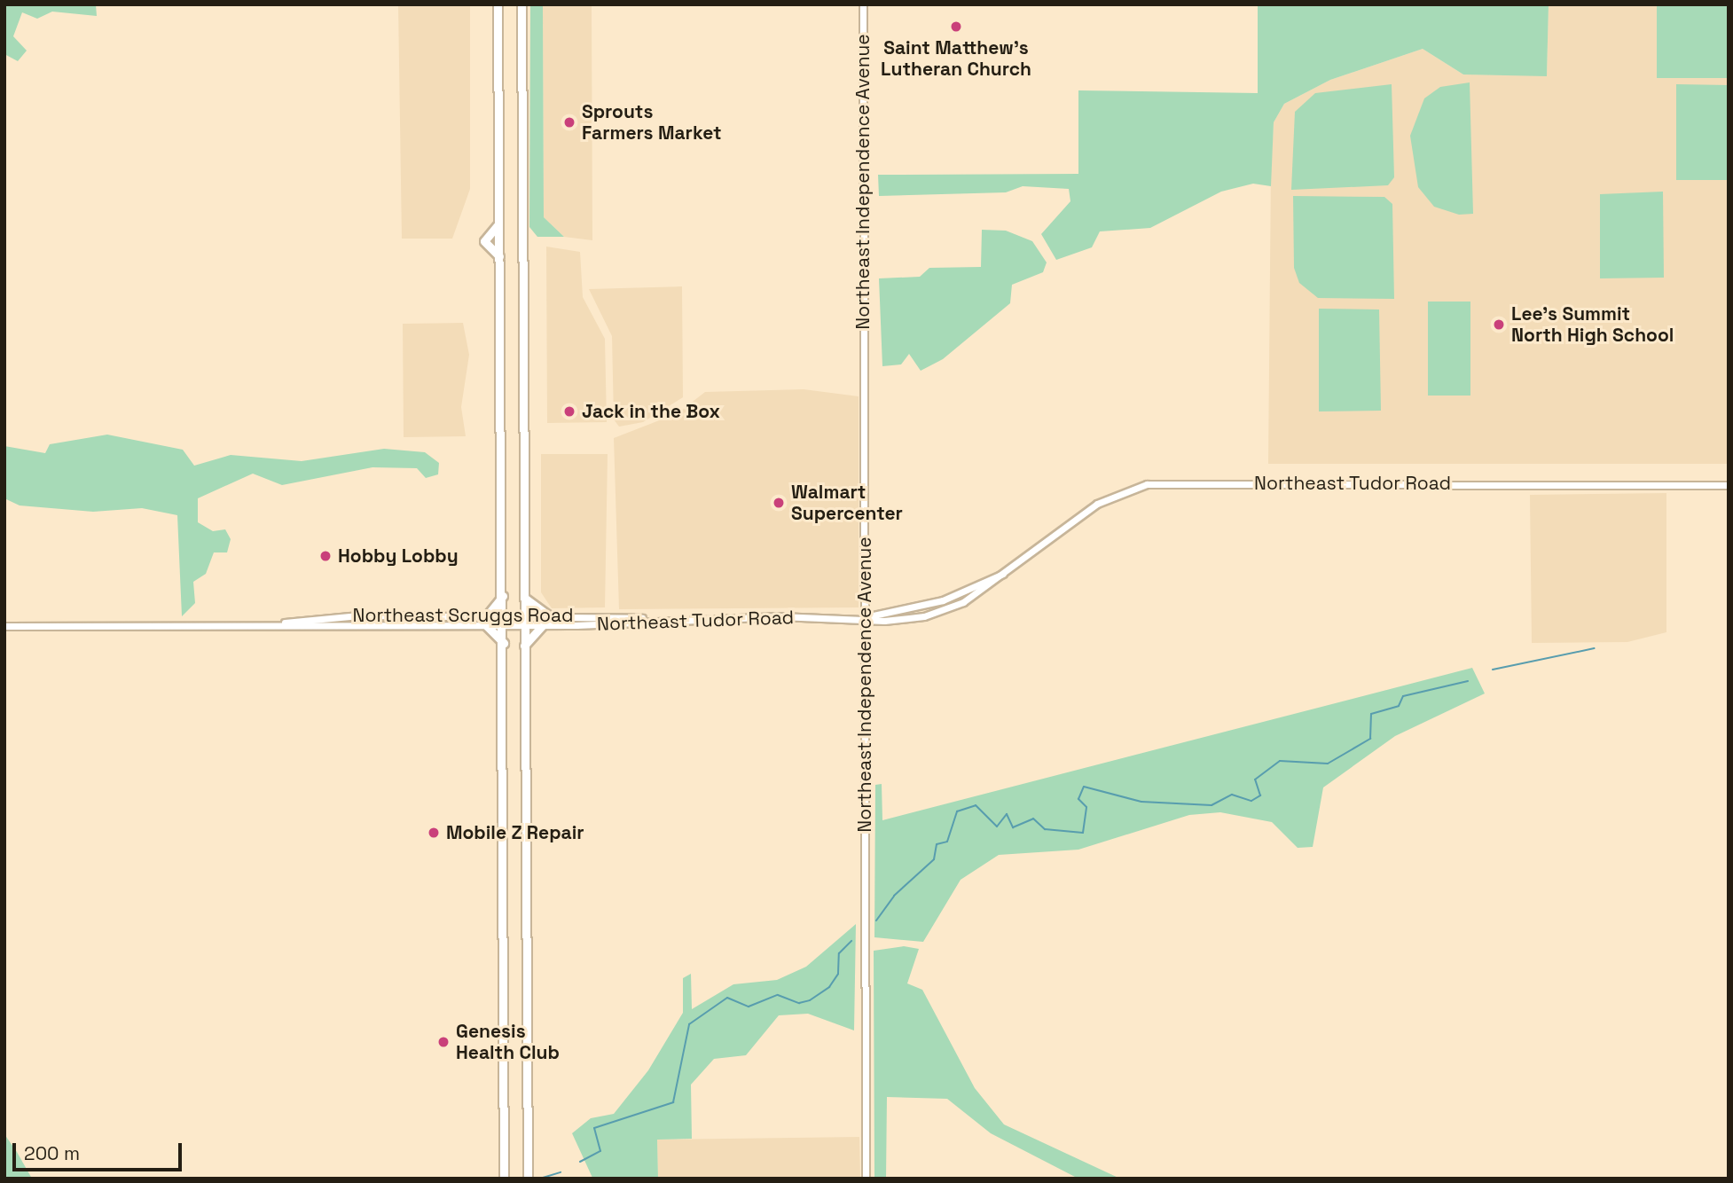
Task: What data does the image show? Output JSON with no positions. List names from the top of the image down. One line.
{"streets":{"street":["Northeast Independence Avenue","Northeast Tudor Road","Northeast Scruggs Road"]},"crossings":[["Northeast Independence Avenue","Northeast Tudor Road"],["Northeast Tudor Road","Northeast Scruggs Road"]],"places":["Saint Matthew's Lutheran Church","Sprouts Farmers Market","Lee's Summit North High School","Jack in the Box","Walmart Supercenter","Hobby Lobby","Mobile Z Repair","Genesis Health Club"],"scale_bar":"200 m"}
